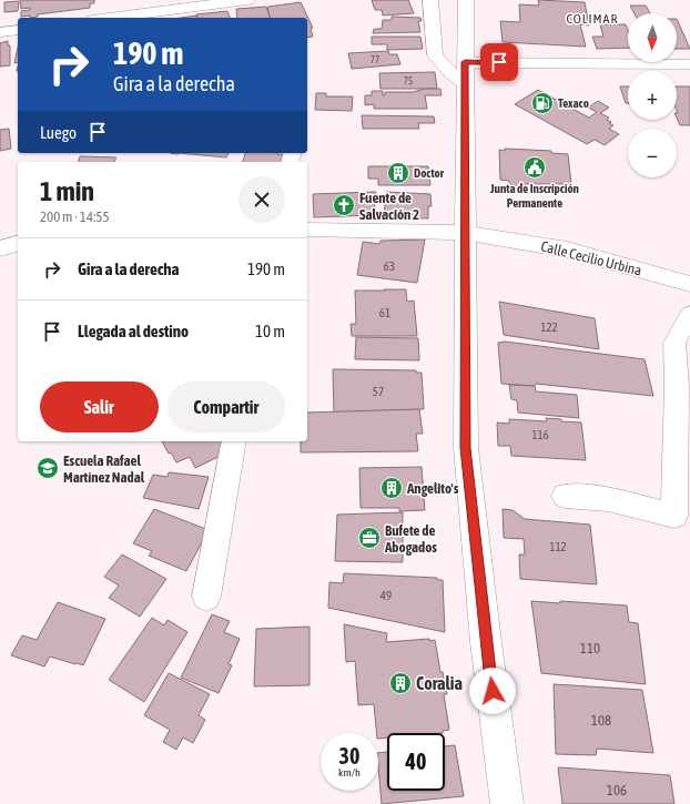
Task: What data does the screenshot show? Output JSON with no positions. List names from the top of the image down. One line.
{"streets":{"street":["Calle Cecilio Urbina"]},"districts":["COLIMAR"],"places":{"fuel station":["Texaco"],"public building":["Junta de Inscripción Permanente"],"building":["Doctor","Angelito's","Coralia"],"church":["Fuente de Salvación 2"],"school or university":["Escuela Rafael Martínez Nadal"],"office":["Bufete de Abogados"]},"house_numbers":["77","75","63","61","122","57","116","112","49","110","108","106"],"north":"bottom","page":{"map_buttons":["+","−"],"turn":["190 m","Gira a la derecha"],"then":"Luego","heading":["1 min","200 m · 14:55"],"list":[{"name":"Gira a la derecha","value":"190 m"},{"name":"Llegada al destino","value":"10 m"}],"buttons":["Salir","Compartir"],"speed":"30 km/h","limit":"40"}}
